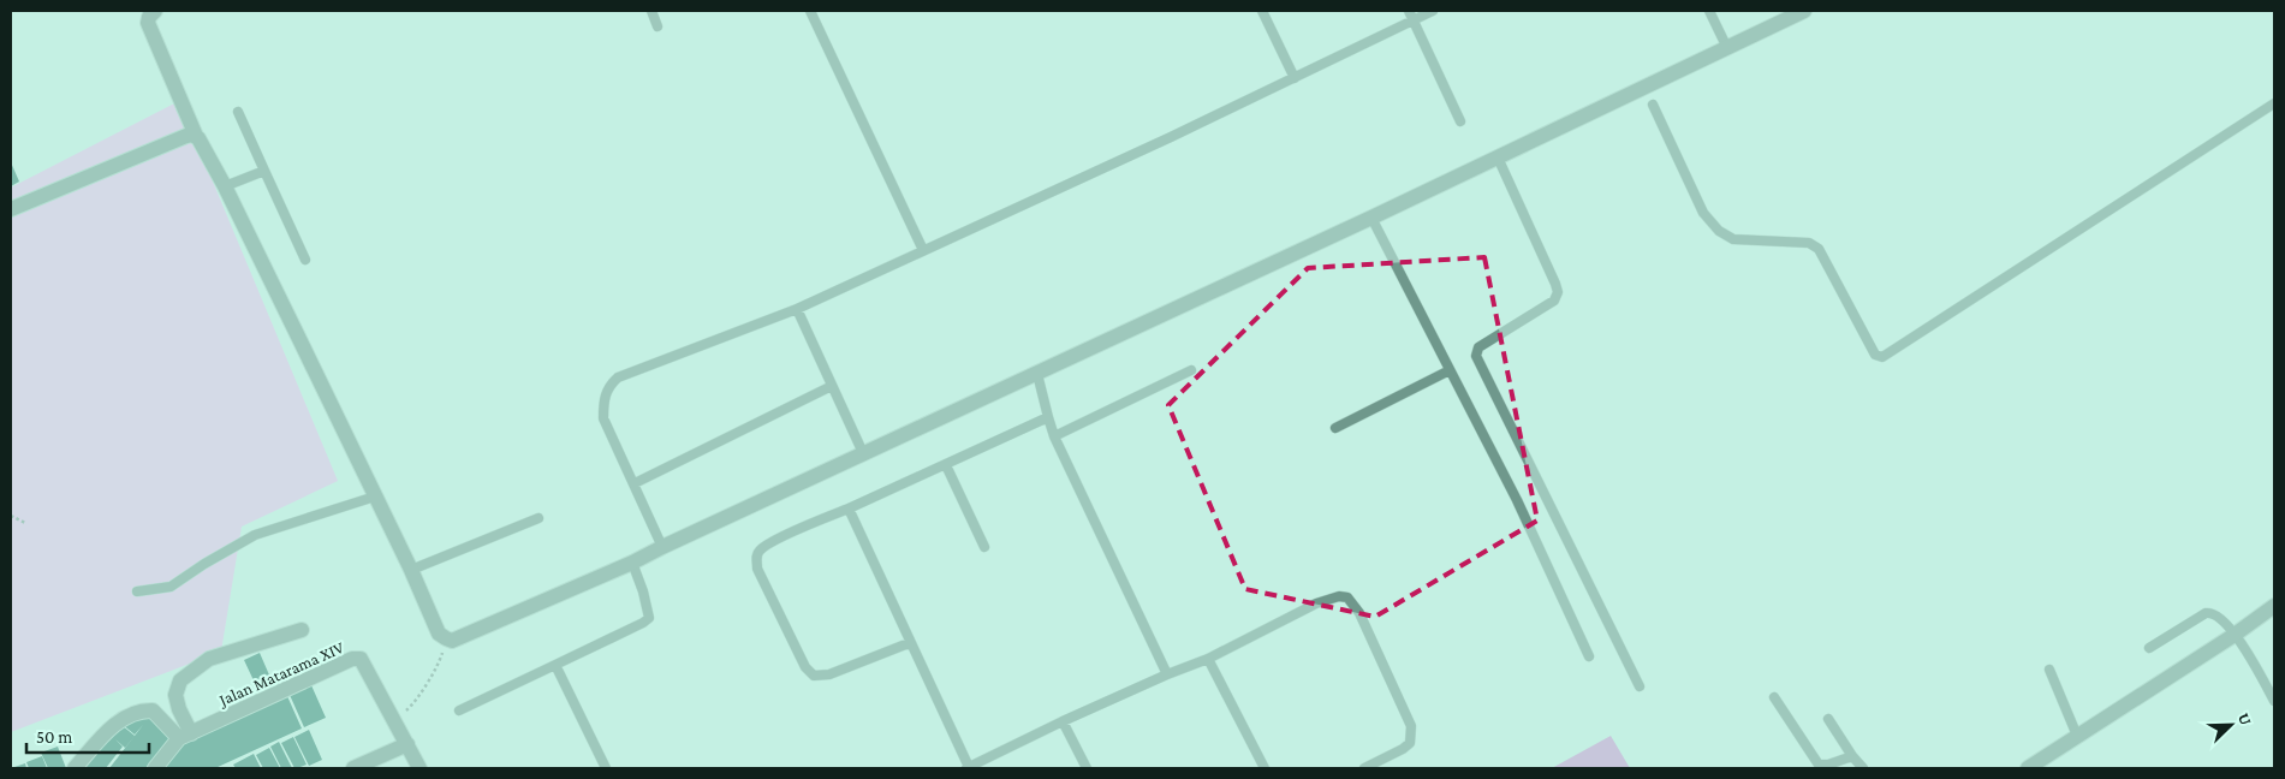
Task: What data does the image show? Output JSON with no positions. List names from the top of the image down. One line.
{"streets":{"street":["Jalan Matarama XIV"]},"scale_bar":"50 m","north":"top right"}
